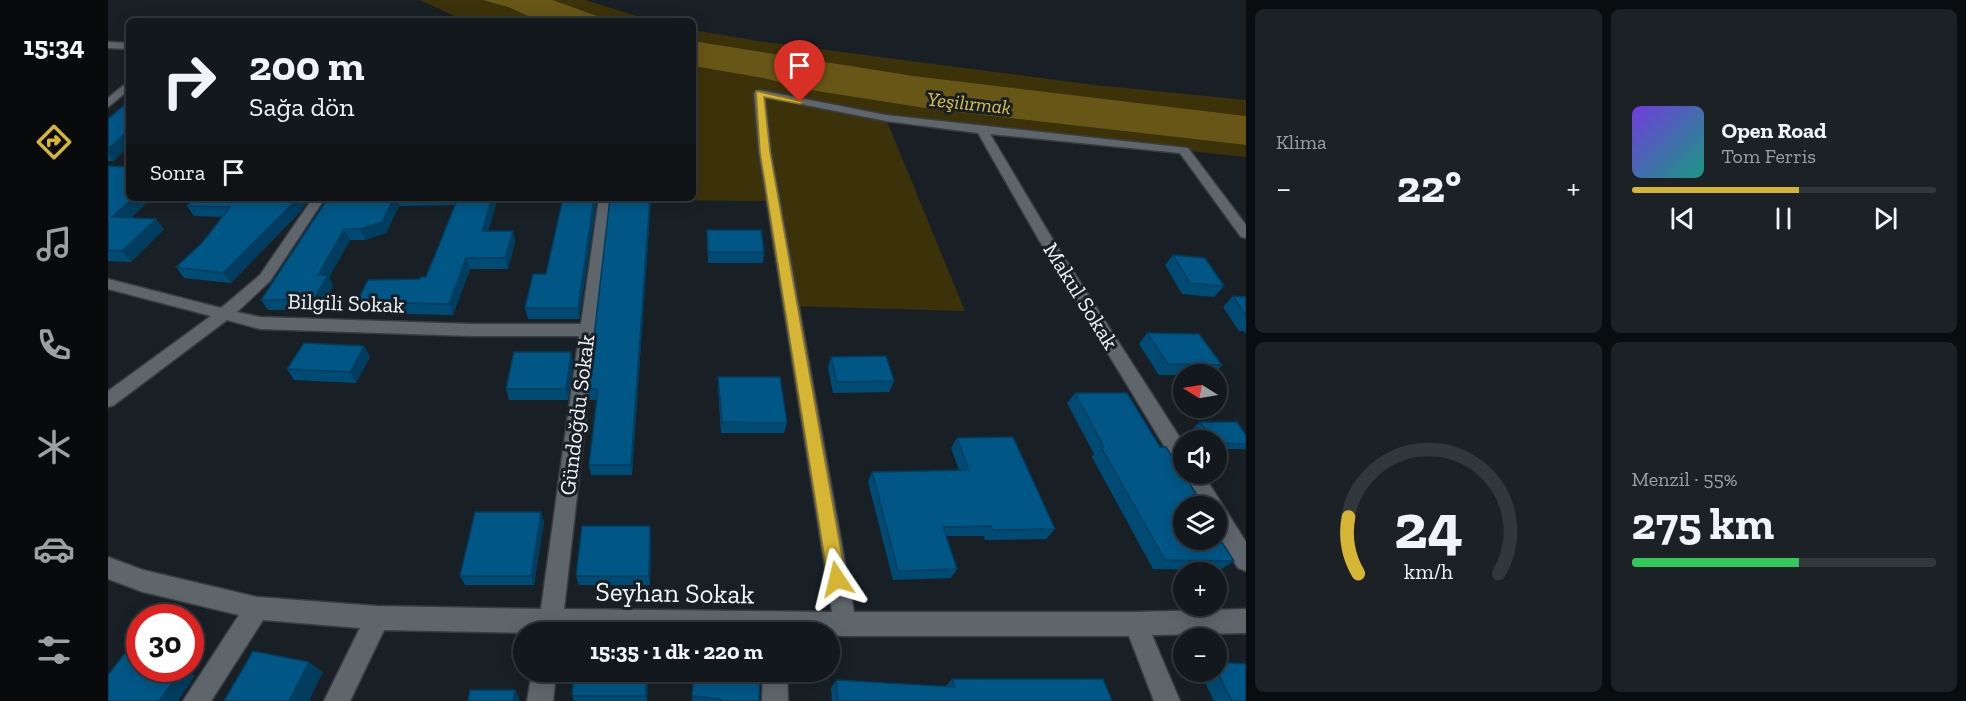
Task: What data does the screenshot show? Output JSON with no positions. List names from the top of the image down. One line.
{"streets":{"street":["Makul Sokak","Bilgili Sokak","Gündoğdu Sokak","Seyhan Sokak"]},"crossings":[["Bilgili Sokak","Gündoğdu Sokak"]],"water":["Yeşilırmak"],"north":"left","page":{"tabs":"15:34","tile":["Klima",["Menzil · 55%","275 km"]],"turn":["200 m","Sağa dön"],"song":["Open Road","Tom Ferris"],"then":"Sonra","heat":["−","22°","+"],"map_buttons":["+","−"],"limit":"30","trip":"15:35 · 1 dk · 220 m","gauge":["24","km/h"]}}
